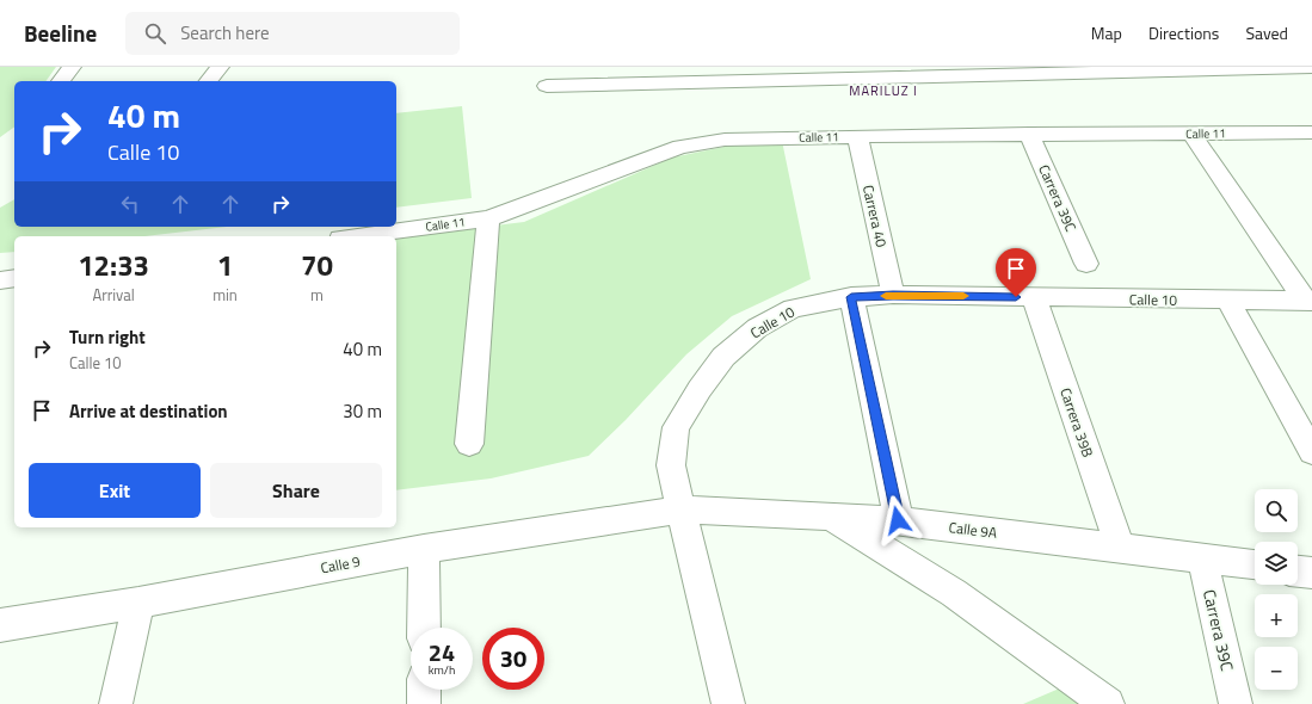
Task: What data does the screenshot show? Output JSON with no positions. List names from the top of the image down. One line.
{"streets":{"street":["Calle 11","Carrera 39C","Carrera 40","Calle 10","Carrera 39B","Calle 9A","Calle 9"]},"crossings":[["Calle 11","Carrera 39C"],["Calle 11","Carrera 40"],["Carrera 39C","Calle 9A"],["Carrera 40","Calle 10"],["Calle 10","Carrera 39B"],["Calle 10","Calle 9A"],["Calle 10","Calle 9"],["Carrera 39B","Calle 9A"],["Calle 9A","Calle 9"]],"districts":["MARILUZ I"],"page":{"header":"Beeline","search":"Search here","nav":["Map","Directions","Saved"],"turn":["40 m","Calle 10"],"eta":["12:33","Arrival","1","min","70","m"],"list":[{"name":"Turn right","note":"Calle 10","value":"40 m"},{"name":"Arrive at destination","value":"30 m"}],"buttons":["Exit","Share"],"map_buttons":["+","−"],"speed":"24 km/h","limit":"30"}}
